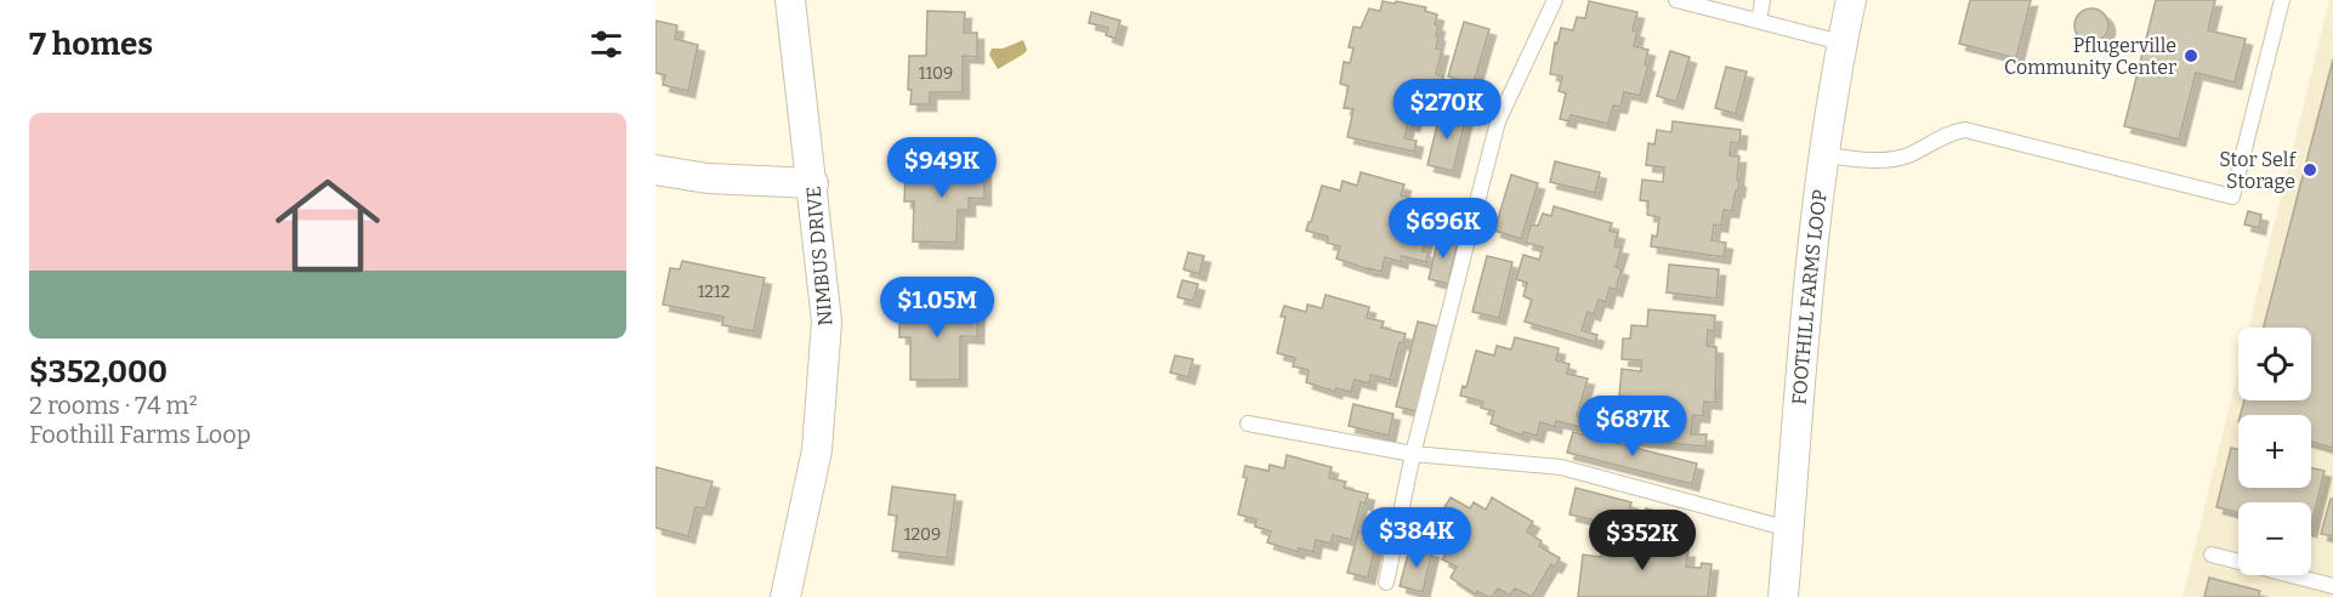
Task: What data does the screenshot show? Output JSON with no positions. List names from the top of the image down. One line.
{"streets":{"street":["NIMBUS DRIVE","FOOTHILL FARMS LOOP"]},"places":["Pflugerville Community Center","Stor Self Storage"],"house_numbers":["1109","1212","1209"],"page":{"heading":"7 homes","price":["$270K","$949K","$696K","$1.05M","$687K","$384K","$352K"],"list":[{"name":"$352,000","note":"2 rooms · 74 m² · Foothill Farms Loop"}],"map_buttons":["+","−"]}}
